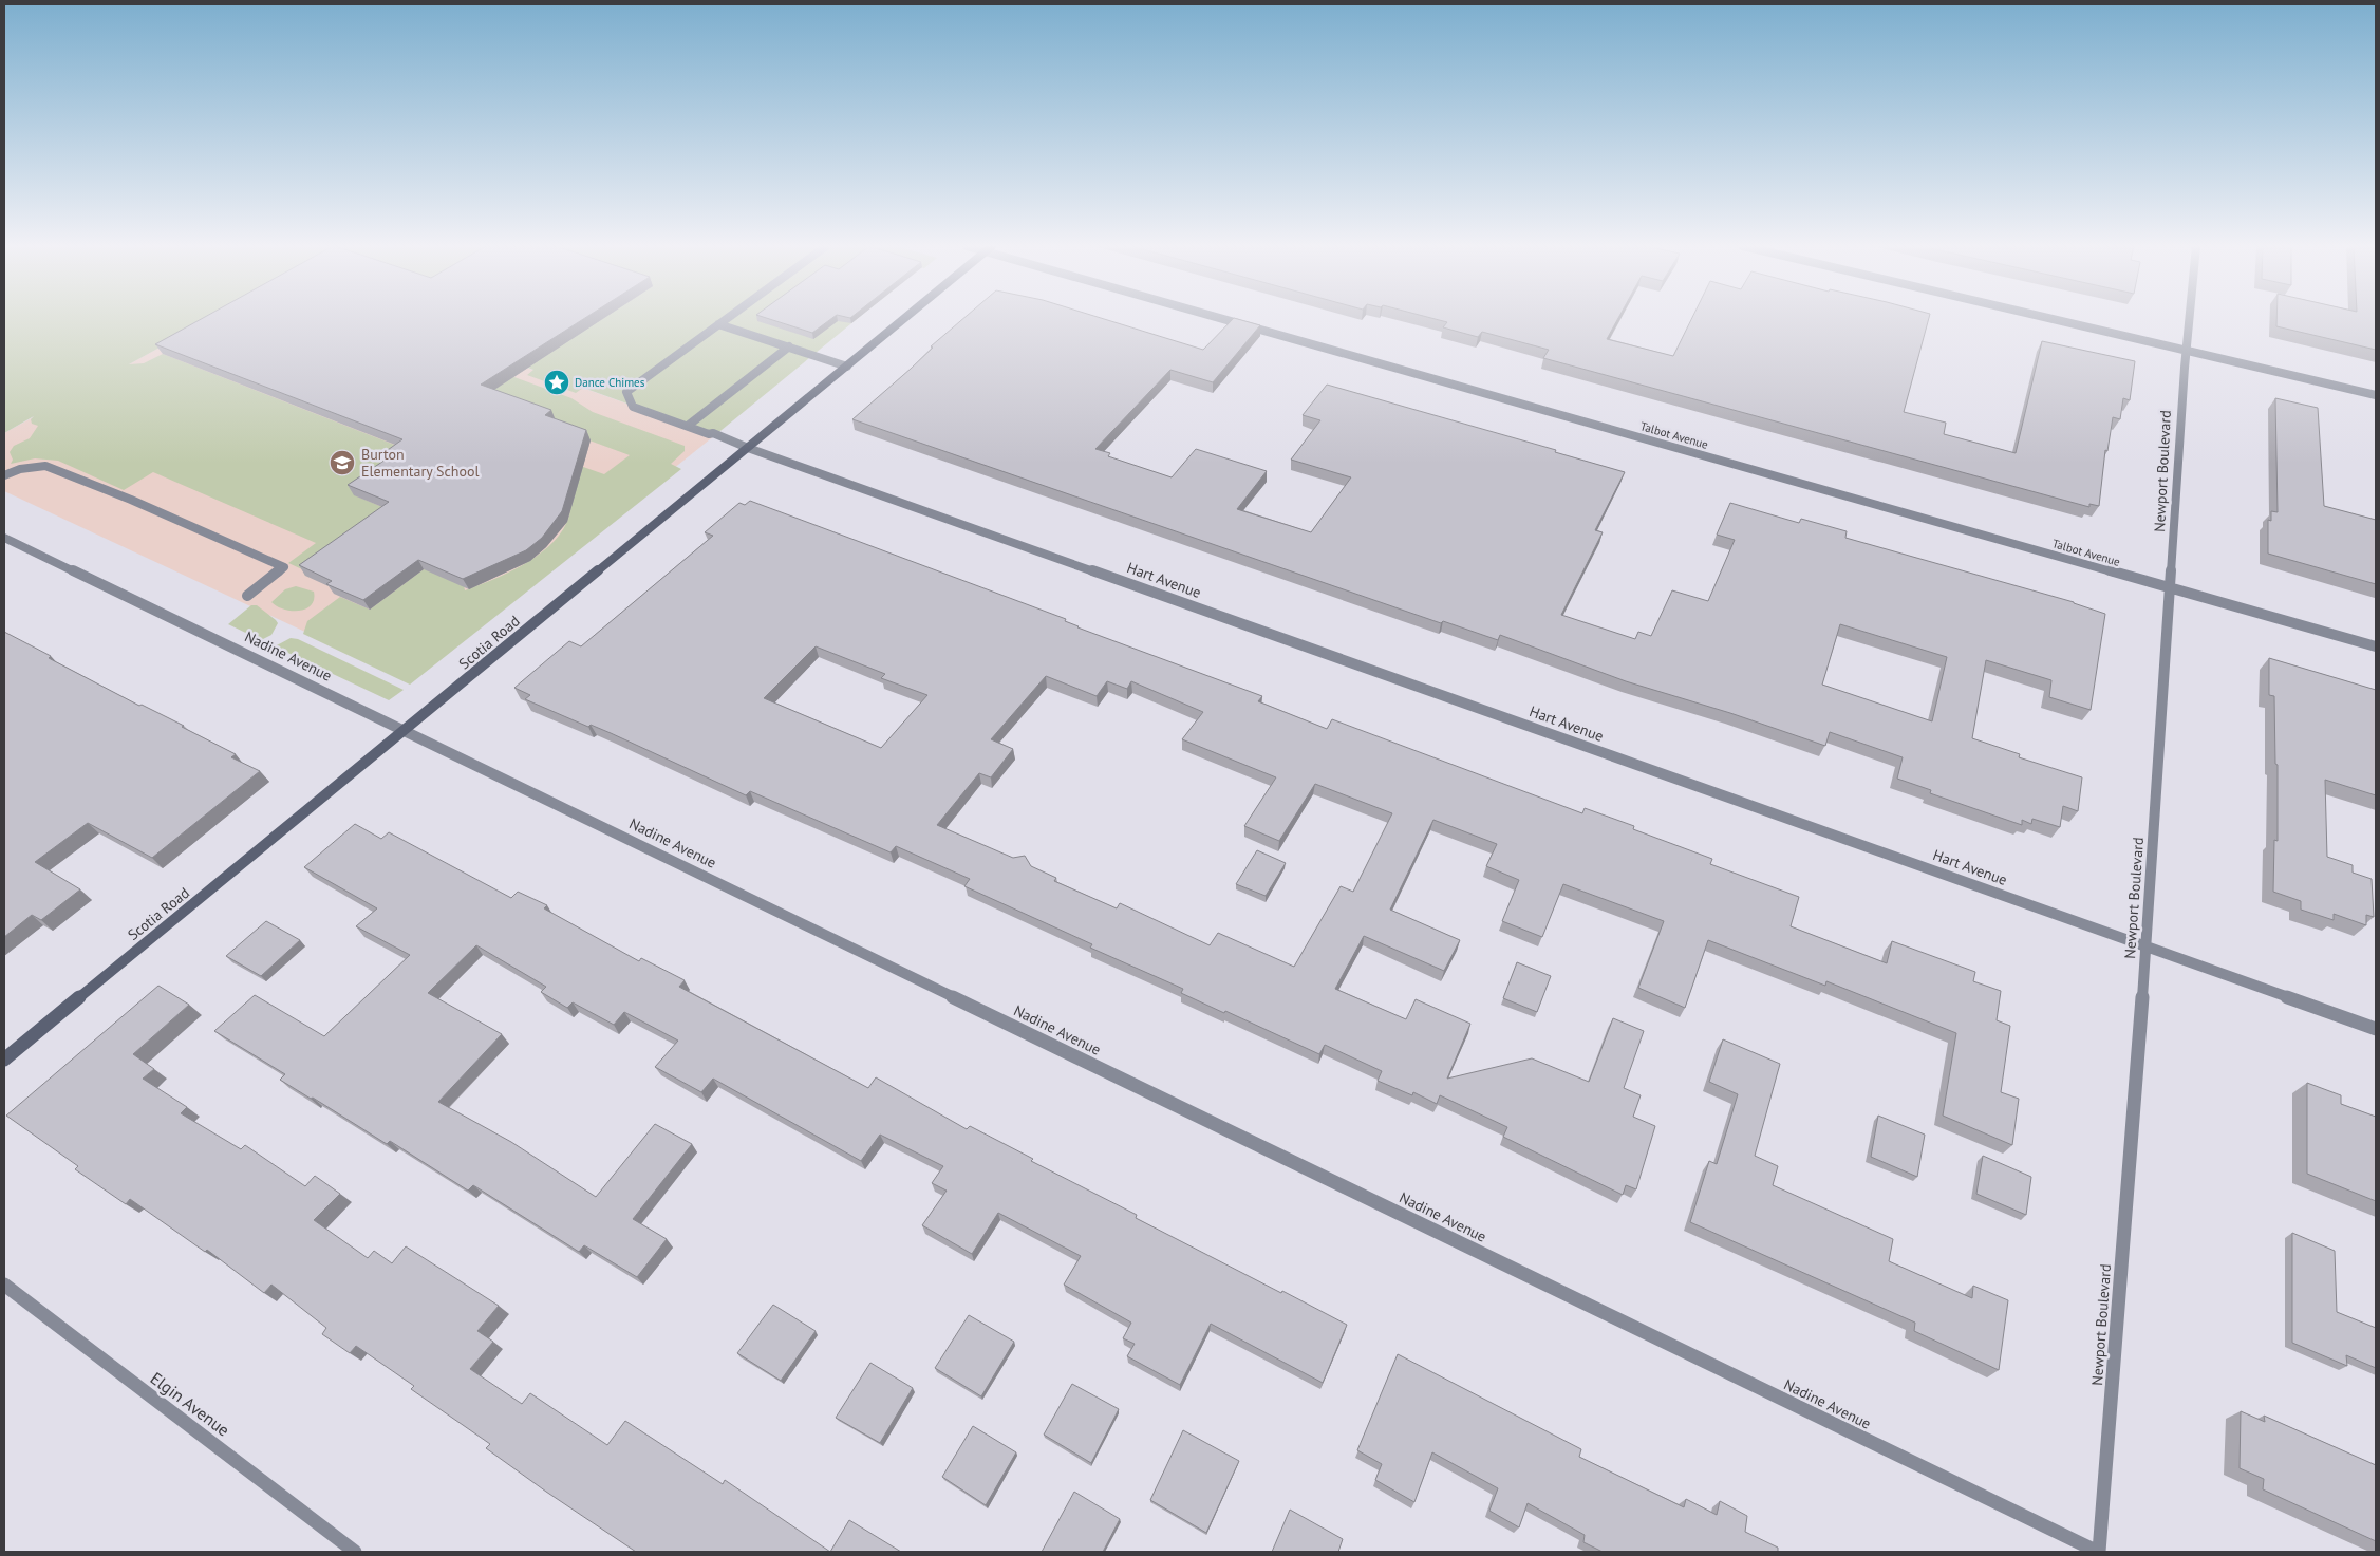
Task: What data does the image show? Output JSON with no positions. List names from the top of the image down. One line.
{"streets":{"street":["Talbot Avenue","Newport Boulevard","Hart Avenue","Scotia Road","Nadine Avenue","Elgin Avenue"]},"crossings":[["Talbot Avenue","Newport Boulevard"],["Newport Boulevard","Hart Avenue"],["Newport Boulevard","Nadine Avenue"],["Hart Avenue","Scotia Road"],["Scotia Road","Nadine Avenue"]],"places":{"place":["Dance Chimes"],"school or university":["Burton Elementary School"]}}
